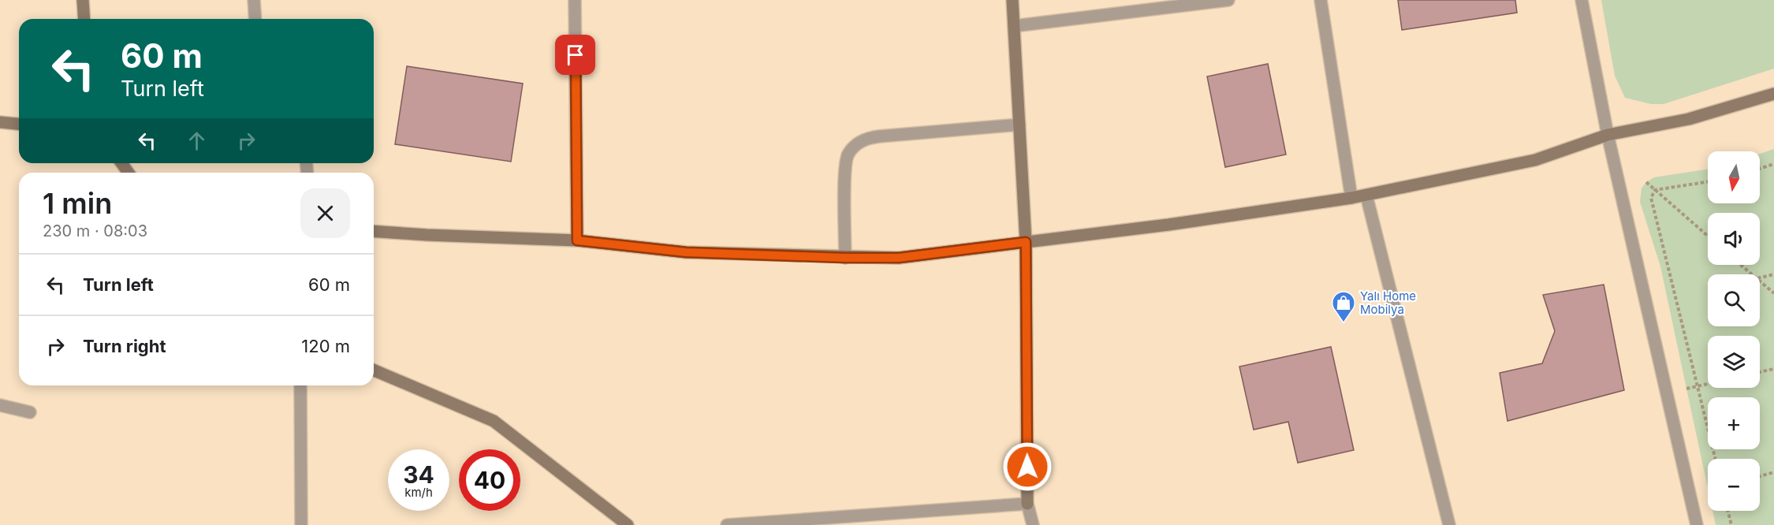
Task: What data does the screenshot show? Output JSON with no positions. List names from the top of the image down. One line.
{"places":{"shop":["Yalı Home Mobilya"]},"north":"bottom","page":{"turn":["60 m","Turn left"],"map_buttons":["+","−"],"heading":["1 min","230 m · 08:03"],"list":[{"name":"Turn left","value":"60 m"},{"name":"Turn right","value":"120 m"}],"speed":"34 km/h","limit":"40"}}
